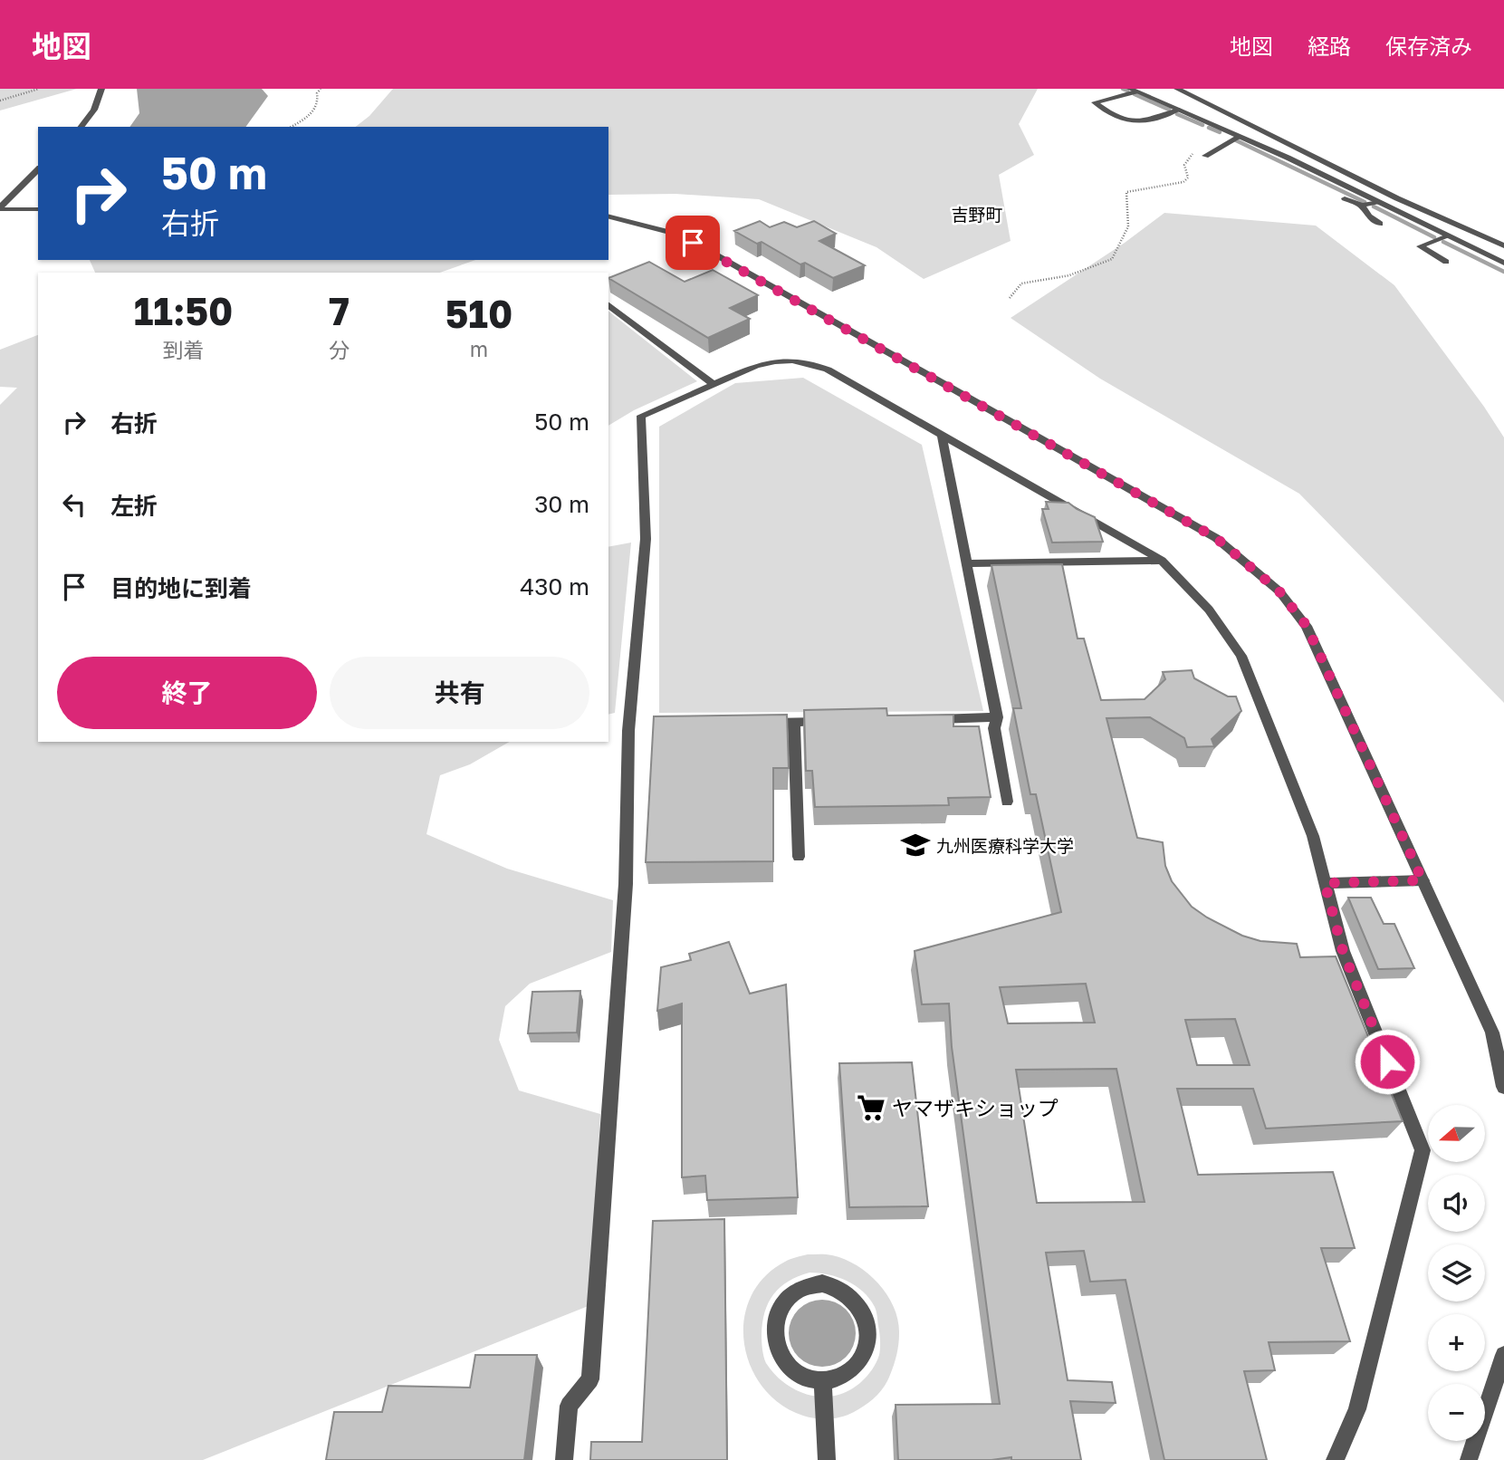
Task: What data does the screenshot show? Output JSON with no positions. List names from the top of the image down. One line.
{"districts":["吉野町"],"places":{"school or university":["九州医療科学大学"],"supermarket":["ヤマザキショップ"]},"north":"left","page":{"header":"地図","nav":["地図","経路","保存済み"],"turn":["50 m","右折"],"eta":["11:50","到着","7","分","510","m"],"list":[{"name":"右折","value":"50 m"},{"name":"左折","value":"30 m"},{"name":"目的地に到着","value":"430 m"}],"buttons":["終了","共有"],"map_buttons":["+","−"]}}
